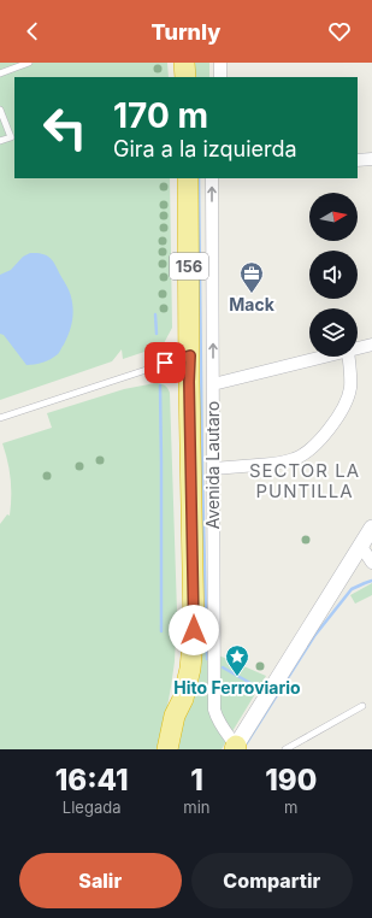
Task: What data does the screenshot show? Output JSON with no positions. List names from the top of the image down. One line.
{"streets":{"highway":["156"],"street":["Avenida Lautaro"]},"one_way":["Avenida Lautaro"],"districts":["SECTOR LA PUNTILLA"],"places":{"office":["Mack"],"place":["Hito Ferroviario"]},"north":"right","page":{"header":"Turnly","turn":["170 m","Gira a la izquierda"],"eta":["16:41","Llegada","1","min","190","m"],"buttons":["Salir","Compartir"]}}
